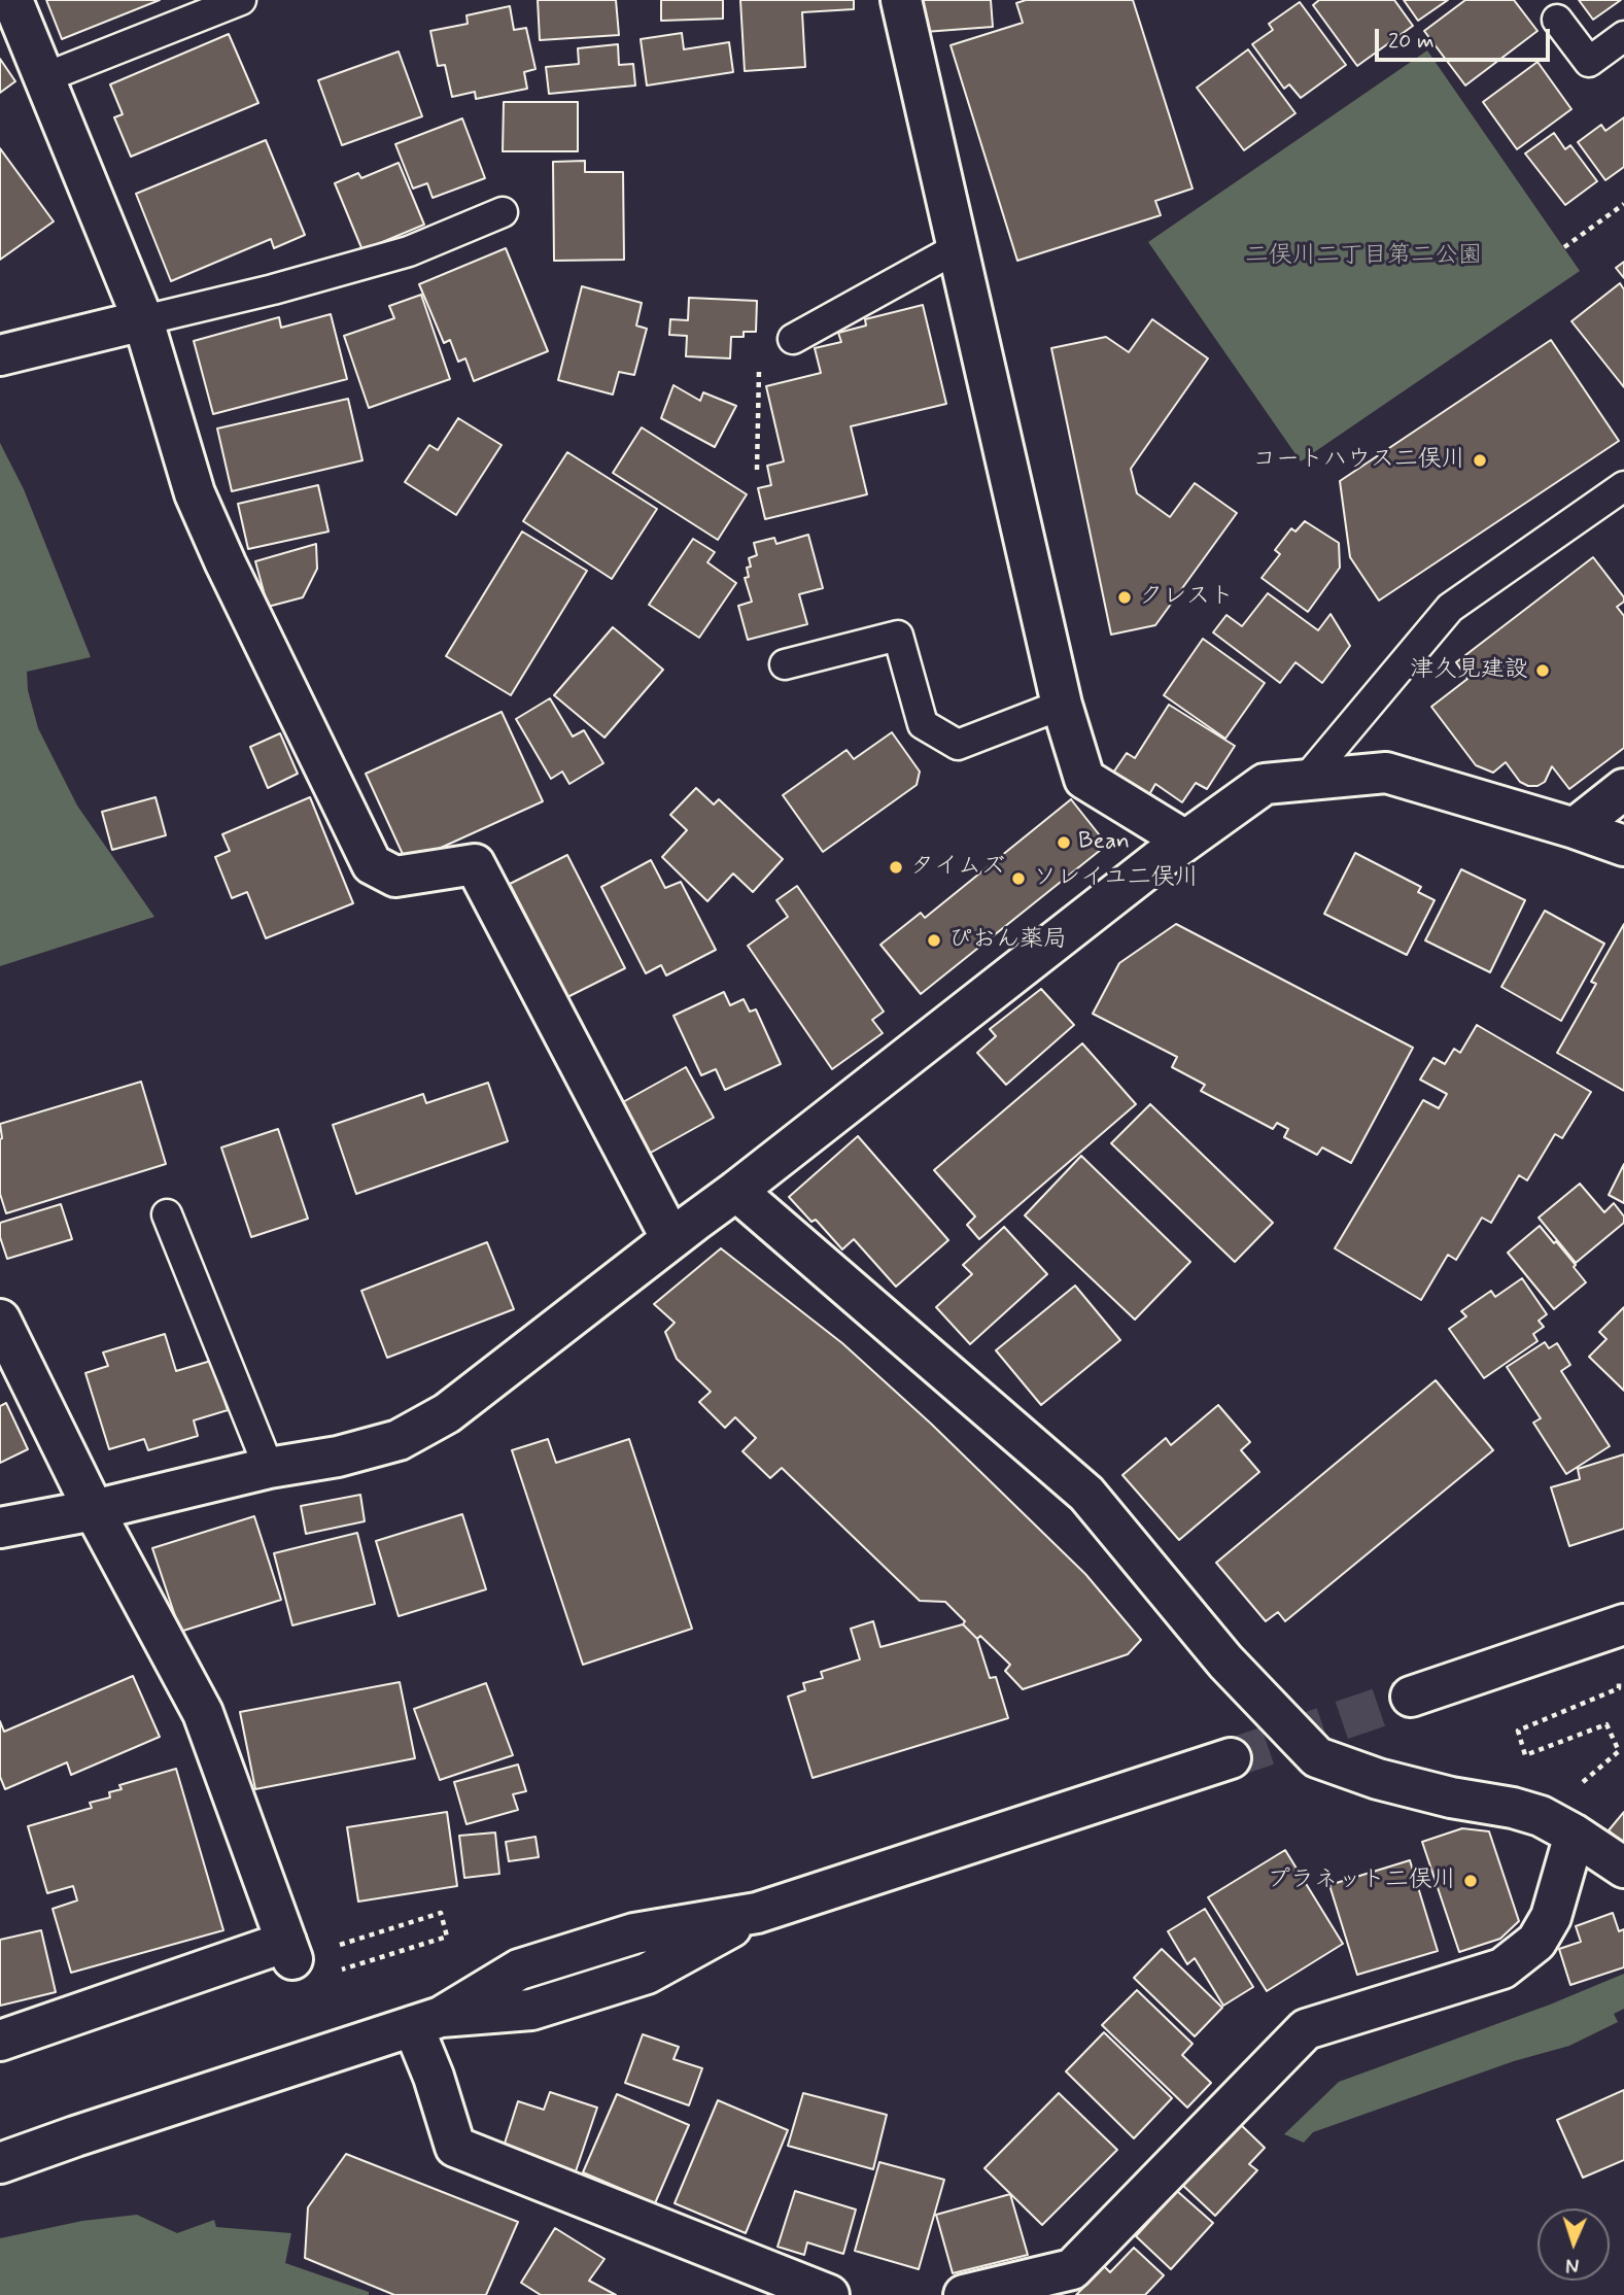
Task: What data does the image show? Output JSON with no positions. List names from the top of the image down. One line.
{"parks":["二俣川二丁目第二公園"],"places":["コートハウス二俣川","クレスト","津久見建設","Bean","タイムズ","ソレイユ二俣川","ぴおん薬局","プラネット二俣川"],"scale_bar":"20 m","north":"bottom"}
